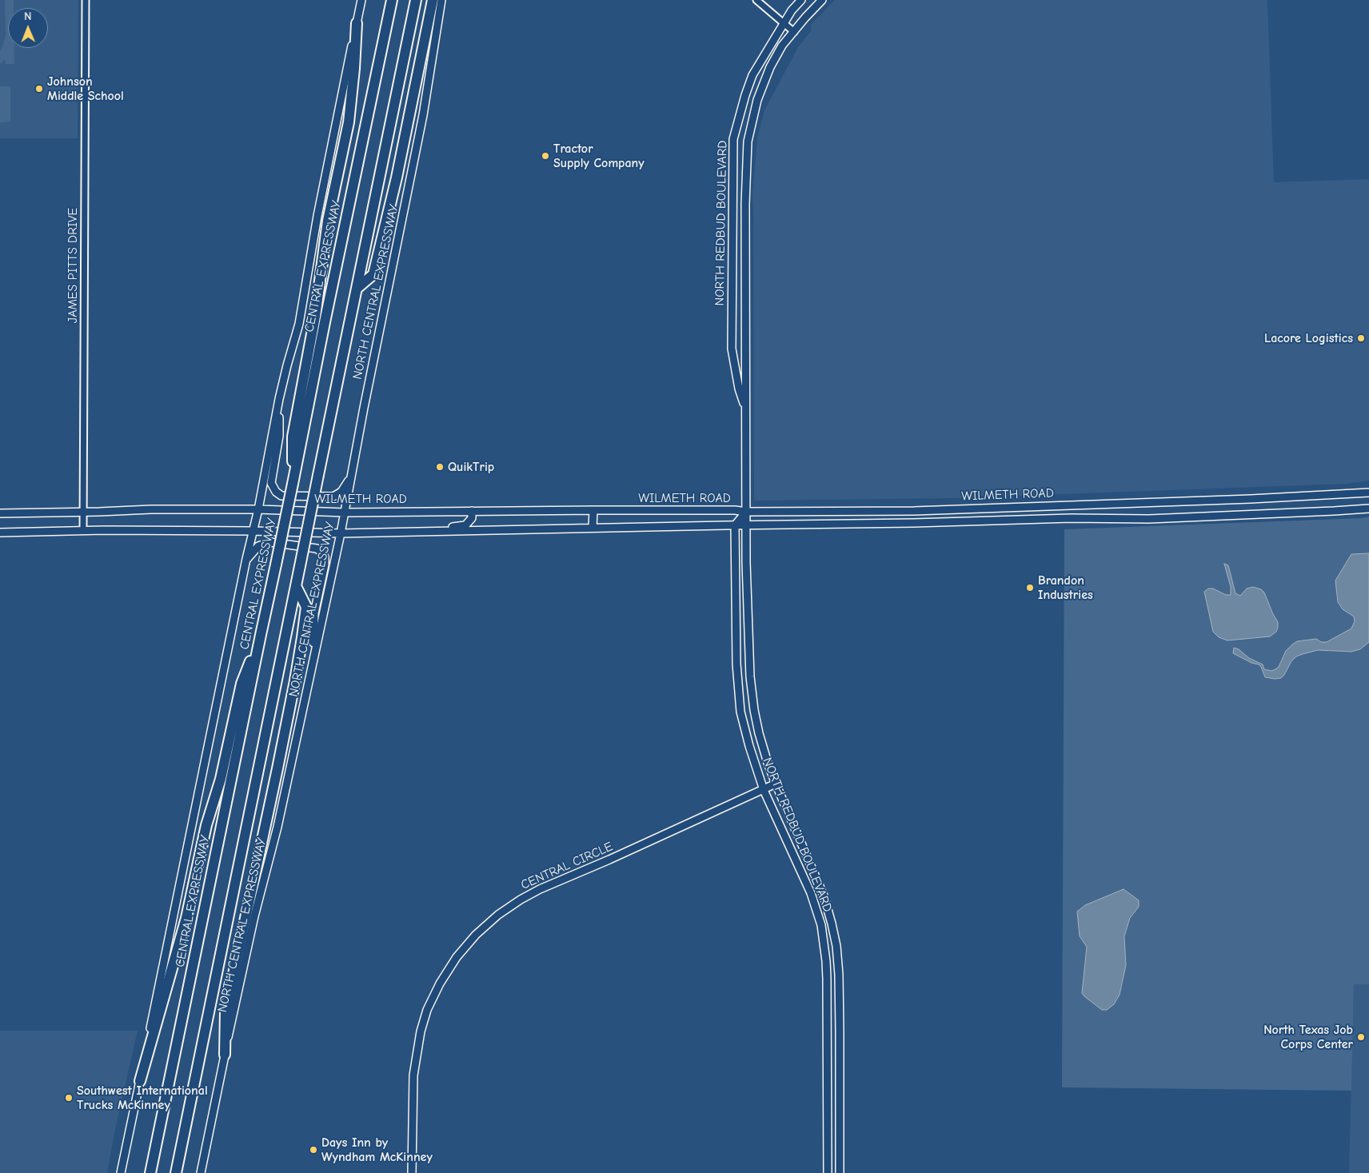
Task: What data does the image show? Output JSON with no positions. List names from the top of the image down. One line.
{"streets":{"highway":["CENTRAL EXPRESSWAY"],"main road":["NORTH REDBUD BOULEVARD","NORTH CENTRAL EXPRESSWAY","WILMETH ROAD","CENTRAL CIRCLE"],"street":["JAMES PITTS DRIVE"]},"crossings":[["NORTH REDBUD BOULEVARD","WILMETH ROAD"],["NORTH REDBUD BOULEVARD","CENTRAL CIRCLE"],["JAMES PITTS DRIVE","WILMETH ROAD"],["NORTH CENTRAL EXPRESSWAY","WILMETH ROAD"]],"places":["Johnson Middle School","Tractor Supply Company","Lacore Logistics","QuikTrip","Brandon Industries","North Texas Job Corps Center","Southwest International Trucks McKinney","Days Inn by Wyndham McKinney"],"north":"top"}
